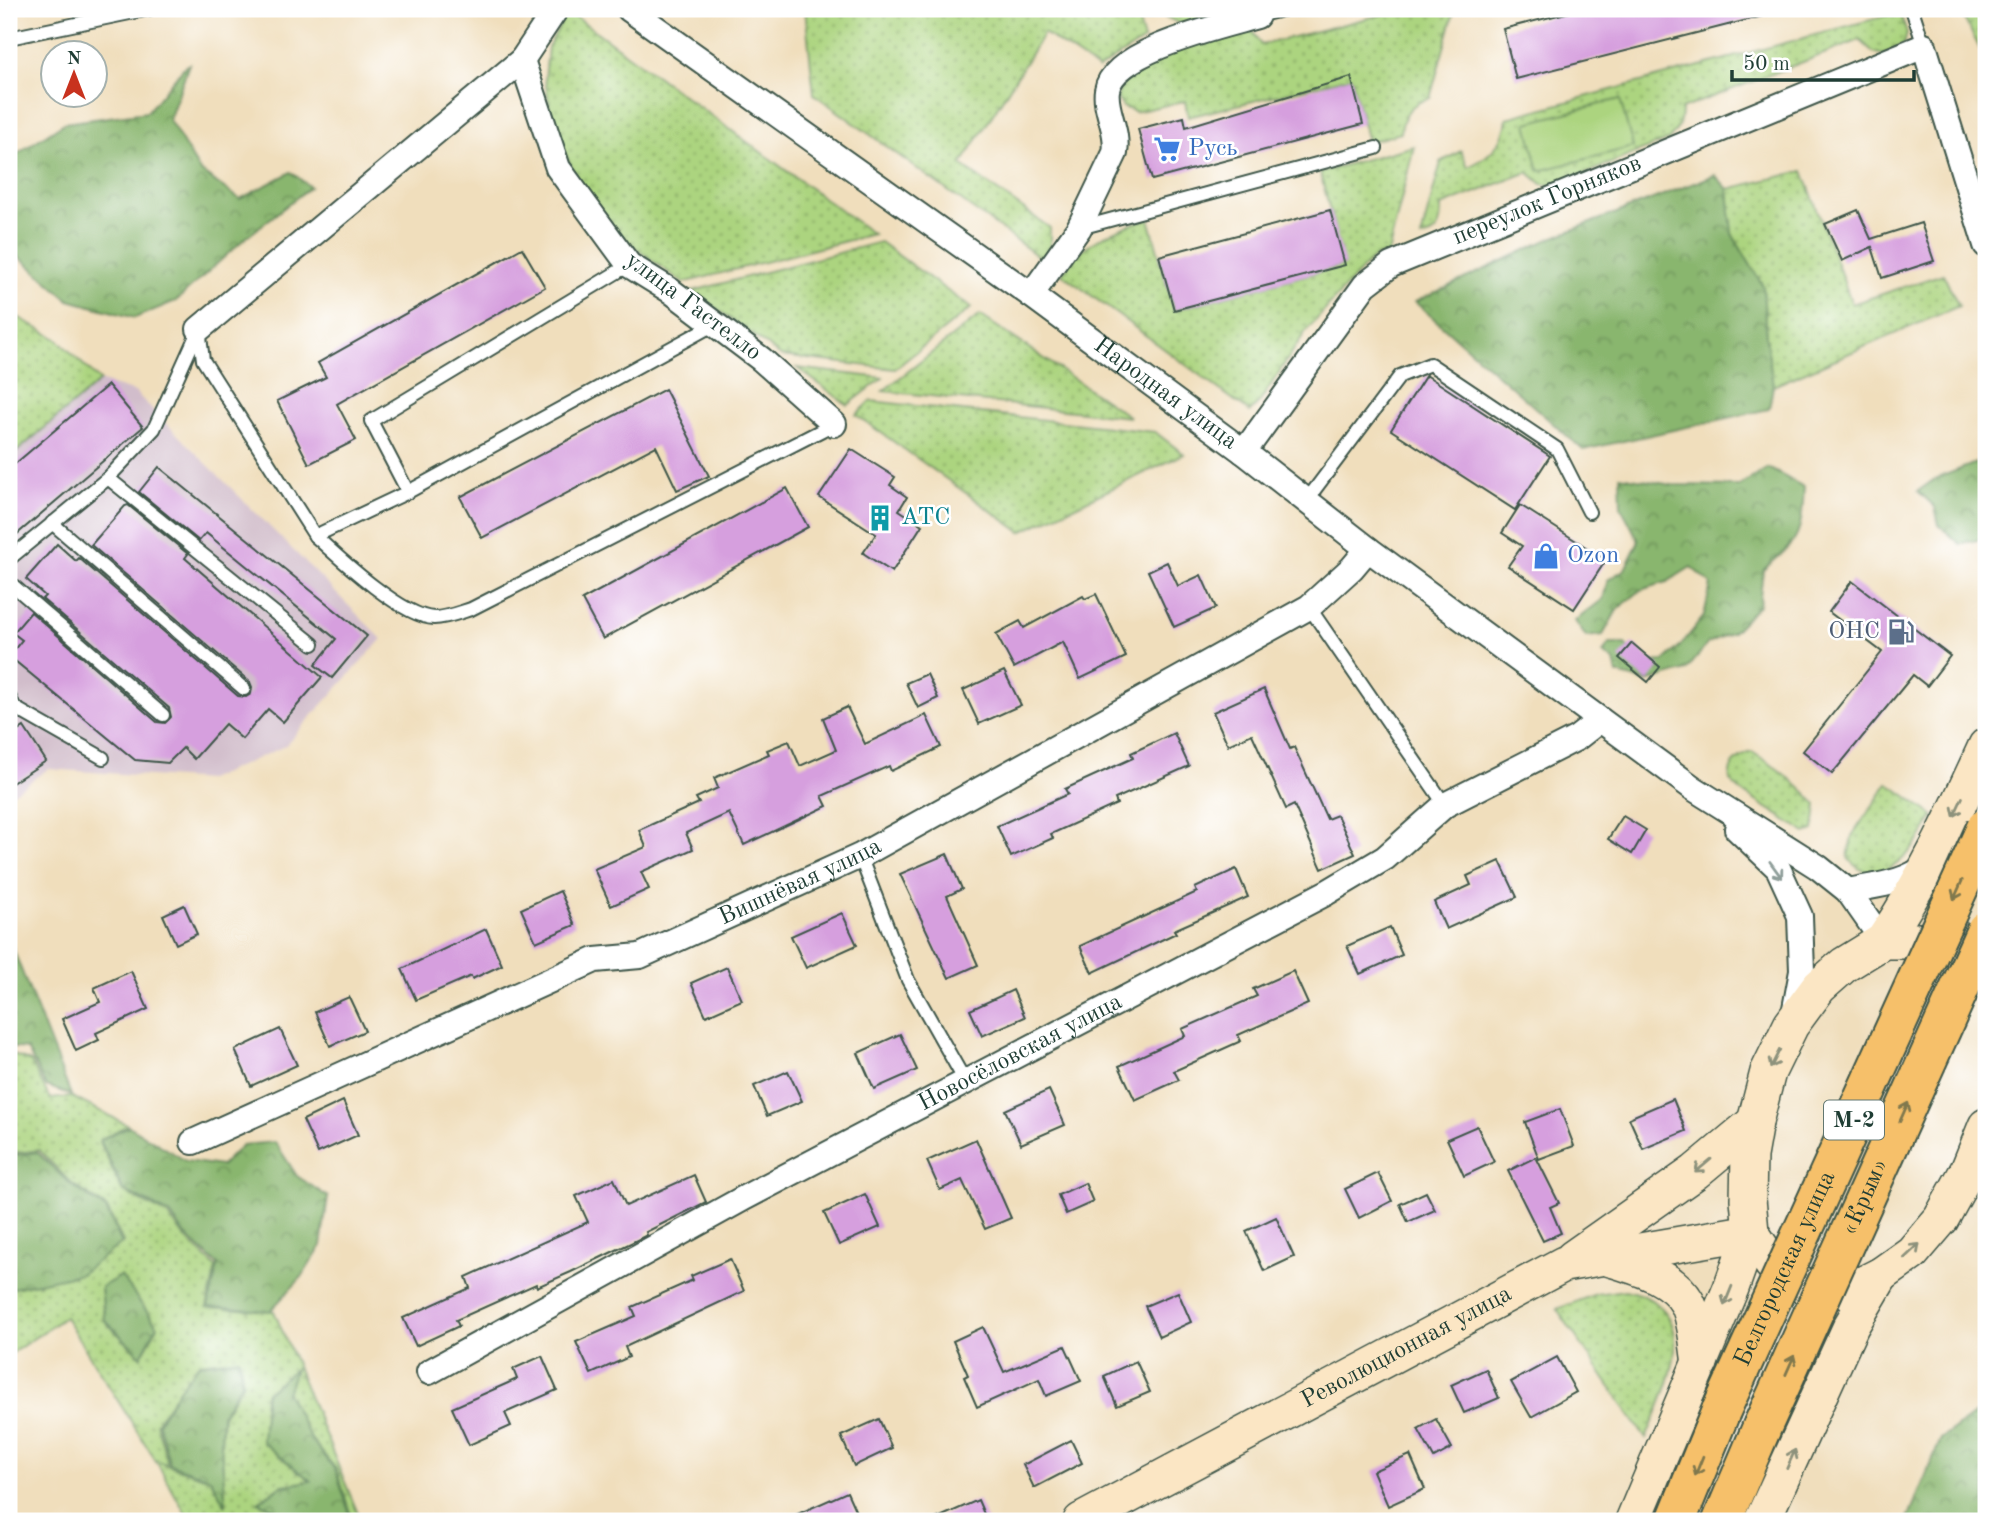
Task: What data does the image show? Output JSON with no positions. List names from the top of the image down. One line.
{"streets":{"main road":["М-2","«Крым»","Белгородская улица","Революционная улица"],"street":["переулок Горняков","улица Гастелло","Народная улица","Вишнёвая улица","Новосёловская улица"]},"crossings":[["переулок Горняков","Народная улица"],["Народная улица","Вишнёвая улица"],["Народная улица","Новосёловская улица"]],"places":{"supermarket":["Русь"],"building":["АТС"],"shop":["Ozon"],"fuel station":["OHC"]},"scale_bar":"50 m","north":"top"}
